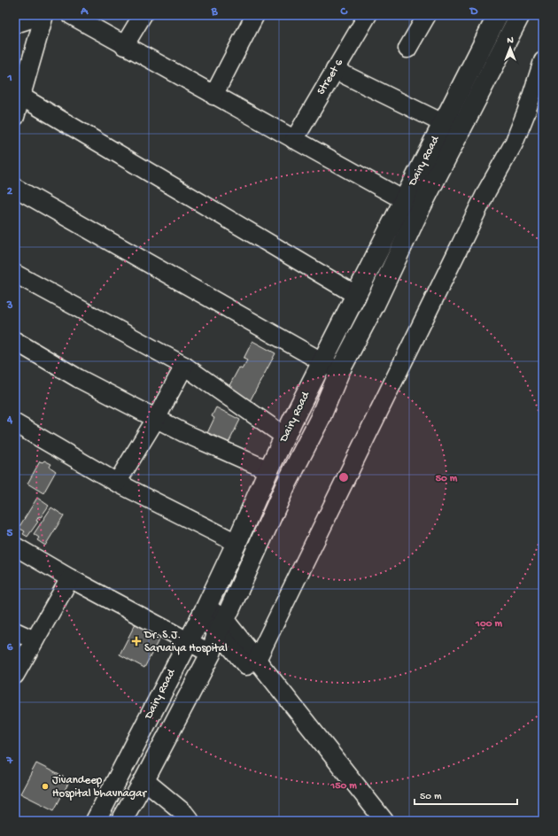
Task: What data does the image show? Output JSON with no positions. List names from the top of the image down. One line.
{"streets":{"main road":["Dairy Road"],"street":["Street 6"]},"places":{"health":["Dr. S.J. Sarvaiya Hospital"],"other":["Jivandeep Hospital bhavnagar"]},"scale_bar":"50 m","north":"top","grid":{"columns":["A","B","C","D"],"rows":["1","2","3","4","5","6","7"]},"rings":["50 m","100 m","150 m"]}
